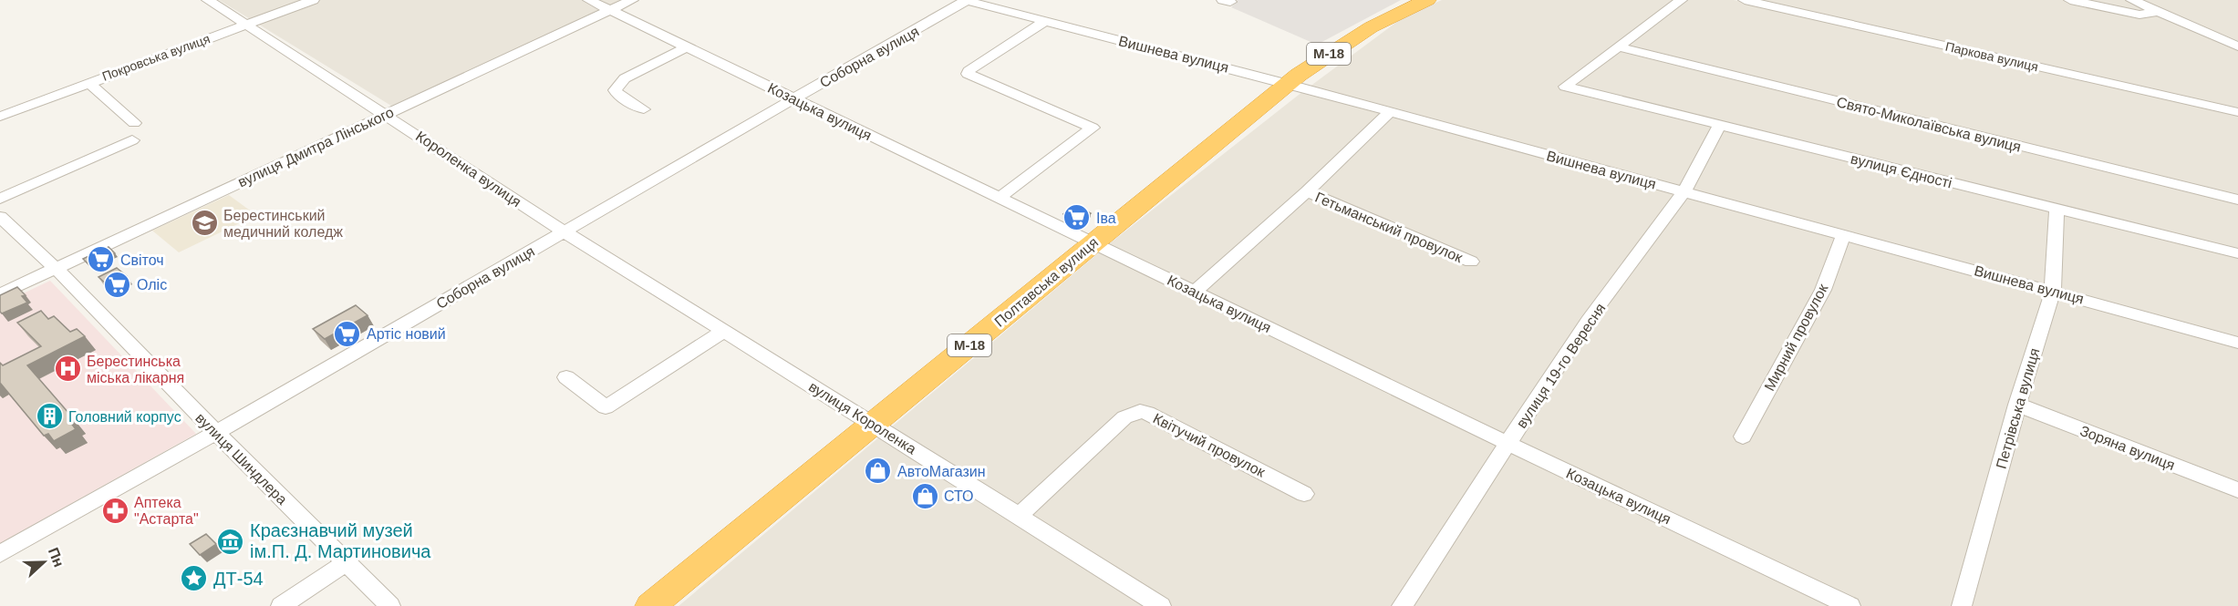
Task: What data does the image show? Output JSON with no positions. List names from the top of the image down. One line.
{"streets":{"highway":["М-18","Полтавська вулиця"],"street":["Вишнева вулиця","Соборна вулиця","Паркова вулиця","Покровська вулиця","Козацька вулиця","Свято-Миколаївська вулиця","вулиця Дмитра Лінського","Короленка вулиця","вулиця Єдності","Гетьманський провулок","Мирний провулок","вулиця 19-го Вересня","Петрівська вулиця","вулиця Короленка","Квітучий провулок","Зоряна вулиця","вулиця Шиндлера"]},"crossings":[["Вишнева вулиця","Соборна вулиця"],["Вишнева вулиця","Гетьманський провулок"],["Вишнева вулиця","Полтавська вулиця"],["Вишнева вулиця","Мирний провулок"],["Вишнева вулиця","вулиця 19-го Вересня"],["Вишнева вулиця","Петрівська вулиця"],["Соборна вулиця","Козацька вулиця"],["Соборна вулиця","Короленка вулиця"],["Соборна вулиця","вулиця Короленка"],["Соборна вулиця","вулиця Шиндлера"],["Покровська вулиця","Короленка вулиця"],["Козацька вулиця","вулиця Дмитра Лінського"],["Козацька вулиця","Гетьманський провулок"],["Козацька вулиця","Полтавська вулиця"],["Козацька вулиця","вулиця 19-го Вересня"],["Свято-Миколаївська вулиця","вулиця Єдності"],["вулиця Дмитра Лінського","Короленка вулиця"],["вулиця Дмитра Лінського","вулиця Шиндлера"],["Короленка вулиця","вулиця Короленка"],["вулиця Єдності","вулиця 19-го Вересня"],["вулиця Єдності","Петрівська вулиця"],["Полтавська вулиця","вулиця Короленка"],["Петрівська вулиця","Зоряна вулиця"],["вулиця Короленка","Квітучий провулок"]],"places":{"supermarket":["Іва","Світоч","Оліс","Артіс новий"],"school or university":["Берестинський медичний коледж"],"hospital":["Берестинська міська лікарня"],"building":["Головний корпус"],"shop":["АвтоМагазин","СТО"],"pharmacy":["Аптека \"Астарта\""],"museum":["Краєзнавчий музей ім.П. Д. Мартиновича"],"place":["ДТ-54"]},"north":"right"}
